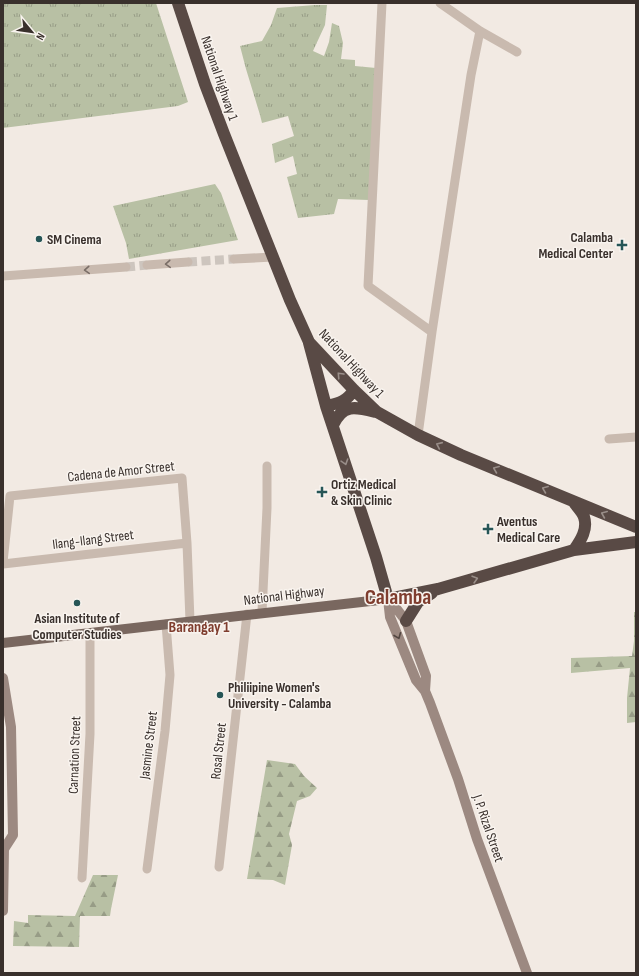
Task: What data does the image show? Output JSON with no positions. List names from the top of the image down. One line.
{"streets":{"highway":["National Highway 1"],"main road":["National Highway","J. P. Rizal Street"],"street":["Cadena de Amor Street","Ilang-Ilang Street","Jasmine Street","Rosal Street","Carnation Street"]},"crossings":[["Cadena de Amor Street","Ilang-Ilang Street"],["Cadena de Amor Street","National Highway"],["National Highway","Jasmine Street"],["National Highway","Rosal Street"],["National Highway","Carnation Street"],["National Highway","J. P. Rizal Street"]],"one_way":["National Highway 1"],"districts":["Calamba","Barangay 1"],"places":{"other":["SM Cinema","Asian Institute of Computer Studies","Philiipine Women's University - Calamba"],"health":["Calamba Medical Center","Ortiz Medical & Skin Clinic","Aventus Medical Care"]},"north":"bottom right"}
